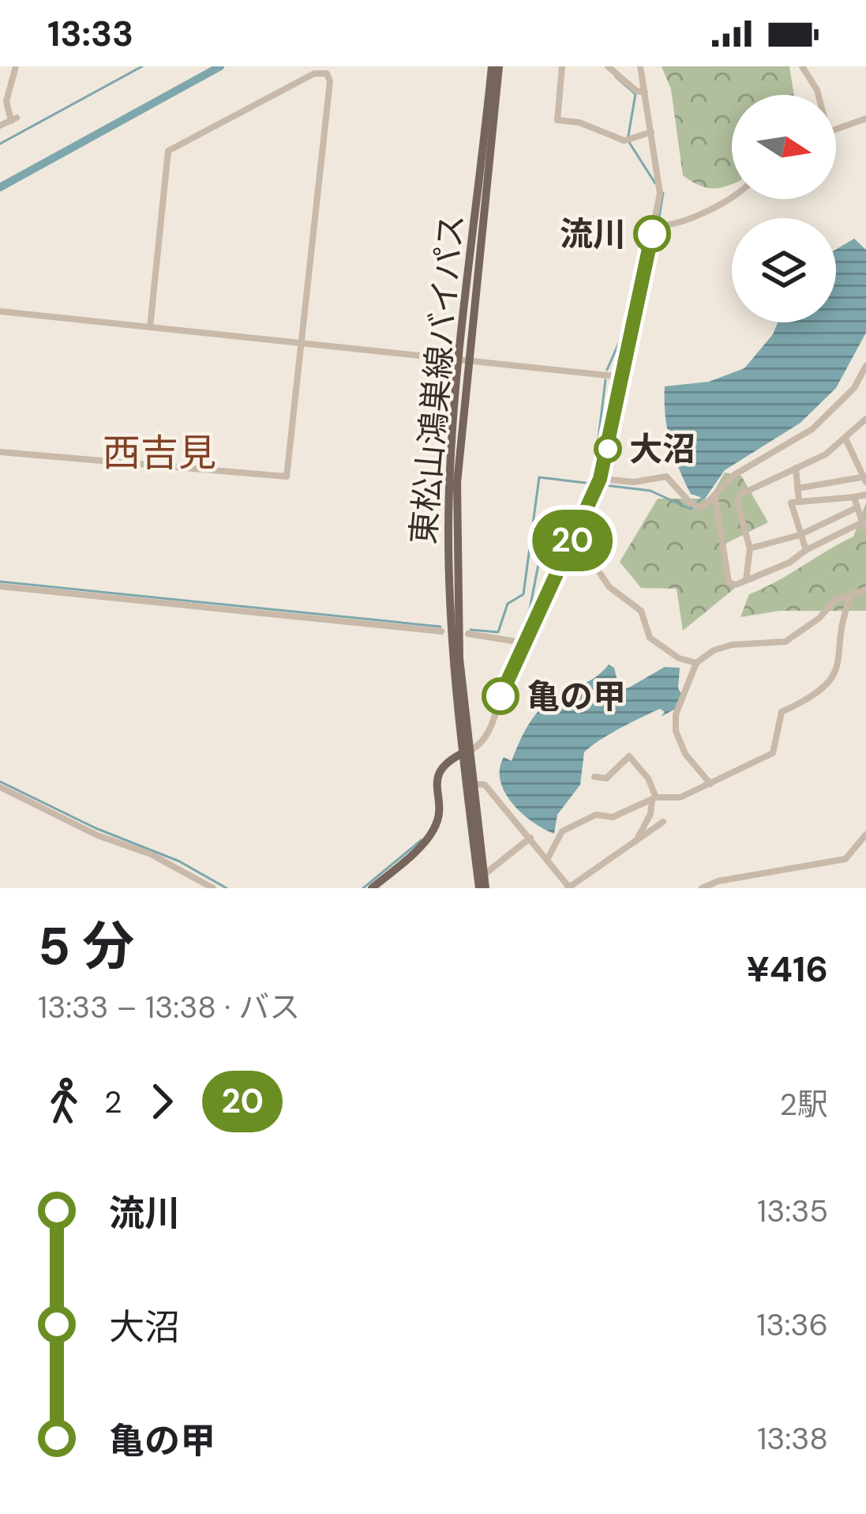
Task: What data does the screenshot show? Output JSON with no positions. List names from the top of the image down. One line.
{"streets":{"main road":["東松山鴻巣線バイパス"]},"districts":["西吉見"],"places":["流川","大沼","亀の甲"],"lines":["bus line 20"],"north":"right","page":{"status":"13:33","on_map":"20","heading":["5 分","13:33 – 13:38 · バス","¥416"],"legs":["2","20","2駅"],"list":[{"name":"流川","value":"13:35"},{"name":"大沼","value":"13:36"},{"name":"亀の甲","value":"13:38"}]}}
